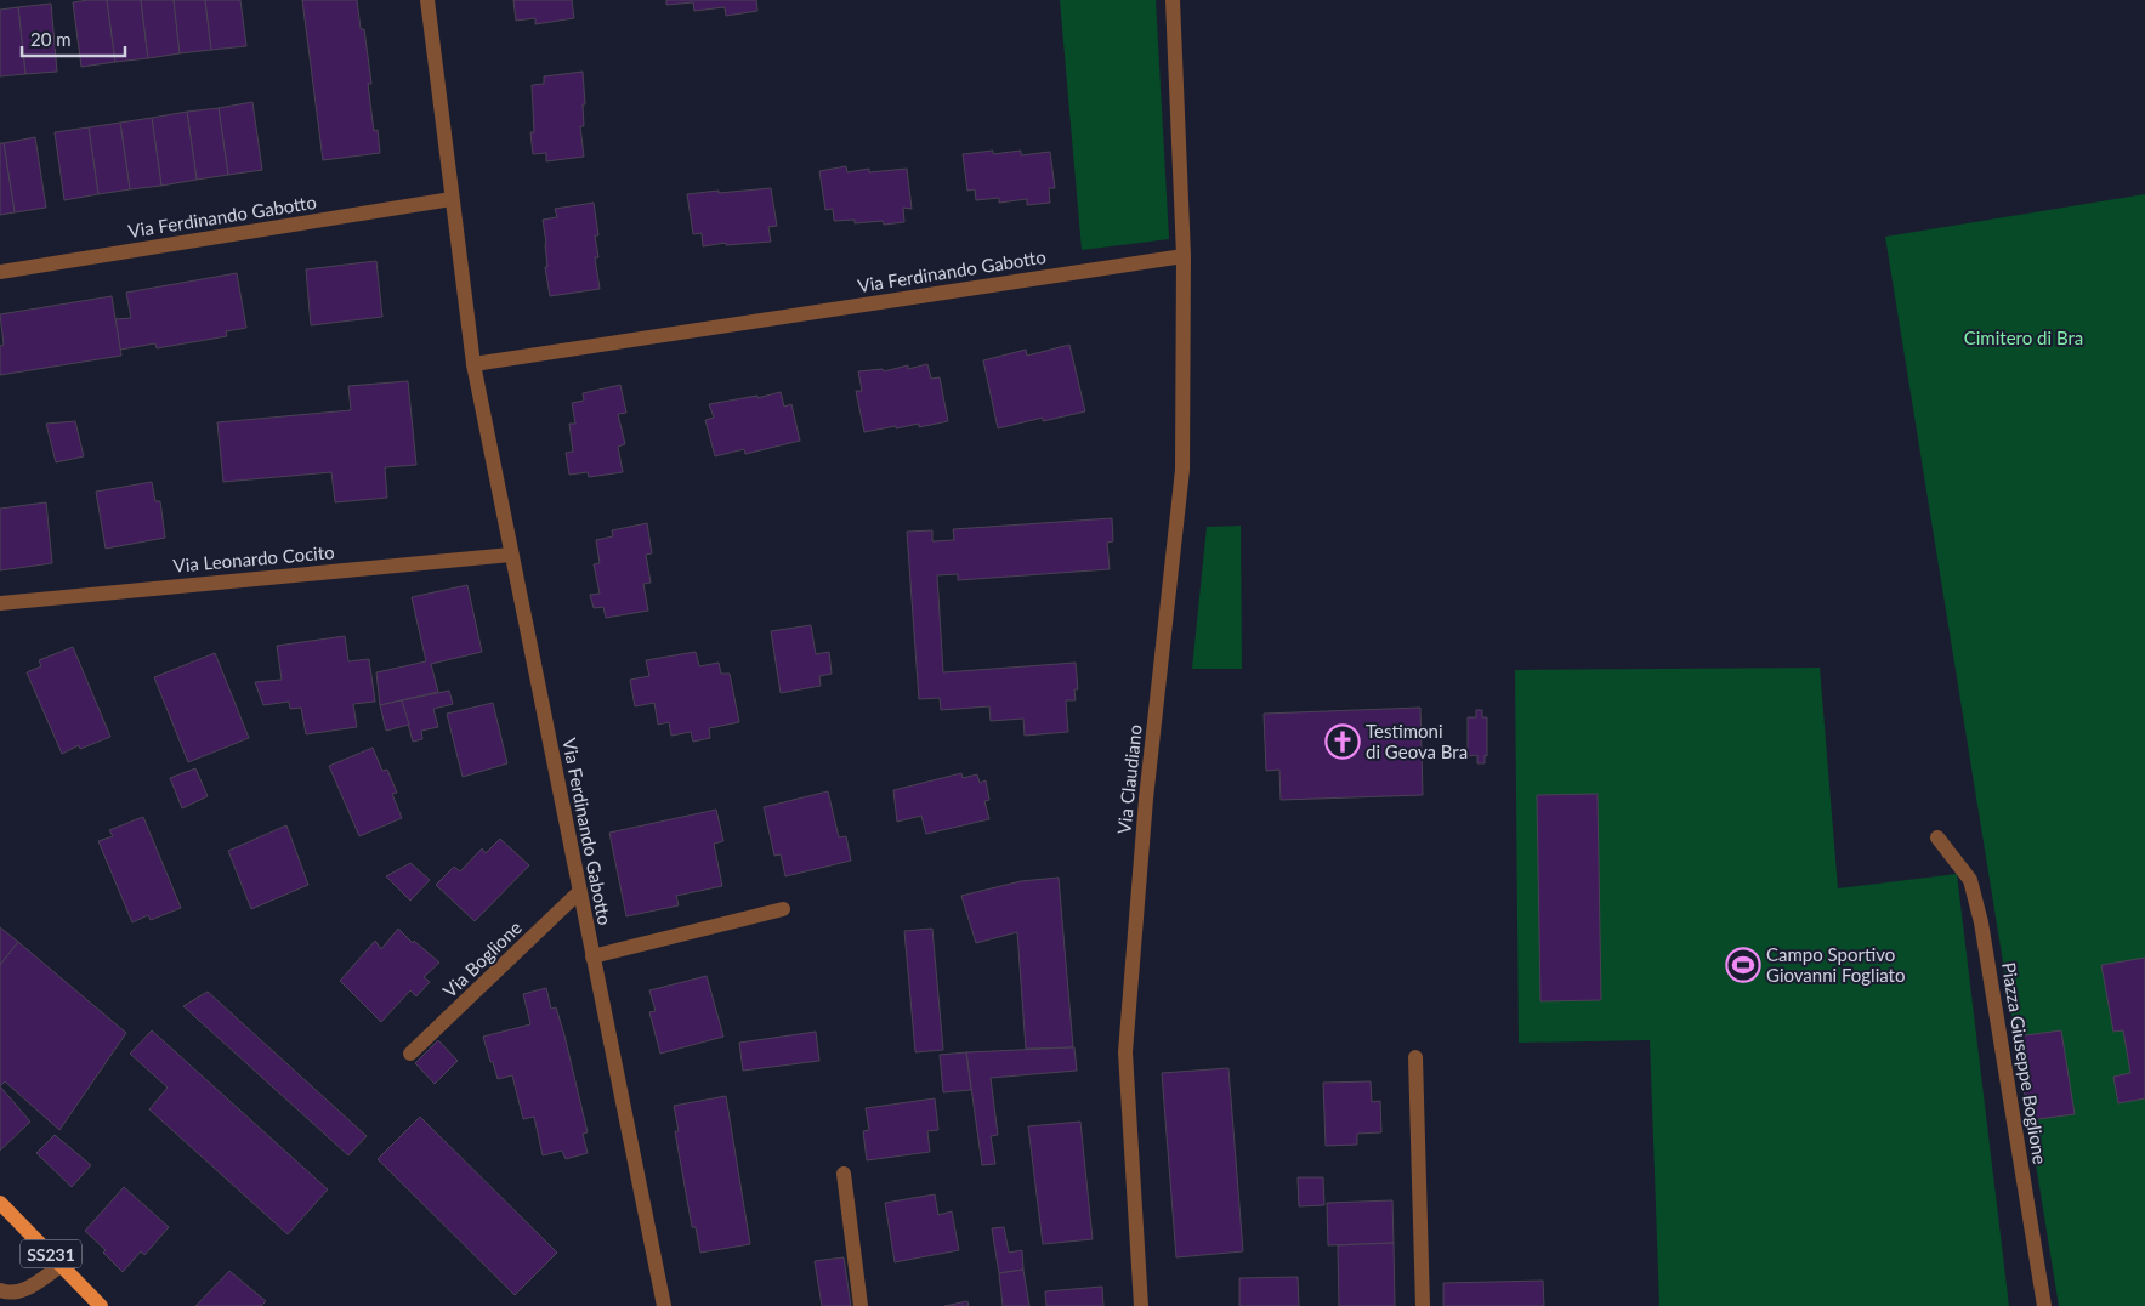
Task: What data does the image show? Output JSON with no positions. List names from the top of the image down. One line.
{"streets":{"main road":["SS231"],"street":["Via Ferdinando Gabotto","Via Leonardo Cocito","Via Claudiano","Via Boglione","Piazza Giuseppe Boglione"]},"crossings":[["Via Ferdinando Gabotto","Via Leonardo Cocito"],["Via Ferdinando Gabotto","Via Claudiano"],["Via Ferdinando Gabotto","Via Boglione"]],"parks":["Cimitero di Bra"],"places":{"church":["Testimoni di Geova Bra"],"sports":["Campo Sportivo Giovanni Fogliato"]},"scale_bar":"20 m"}
